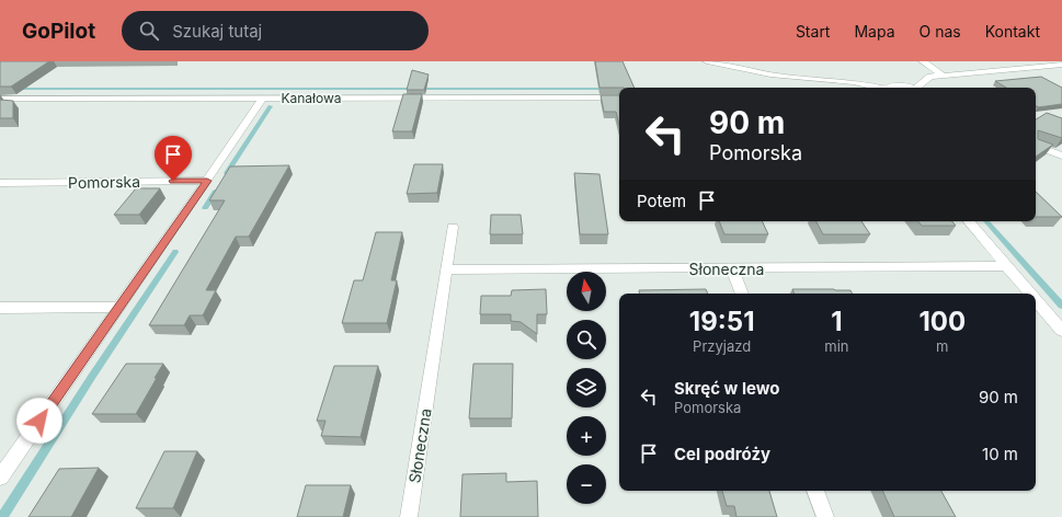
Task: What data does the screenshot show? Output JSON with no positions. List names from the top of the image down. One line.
{"streets":{"street":["Kanałowa","Pomorska","Słoneczna"]},"north":"top","page":{"header":"GoPilot","search":"Szukaj tutaj","nav":["Start","Mapa","O nas","Kontakt"],"turn":["90 m","Pomorska"],"then":"Potem","map_buttons":["+","−"],"eta":["19:51","Przyjazd","1","min","100","m"],"list":[{"name":"Skręć w lewo","note":"Pomorska","value":"90 m"},{"name":"Cel podróży","value":"10 m"}]}}
